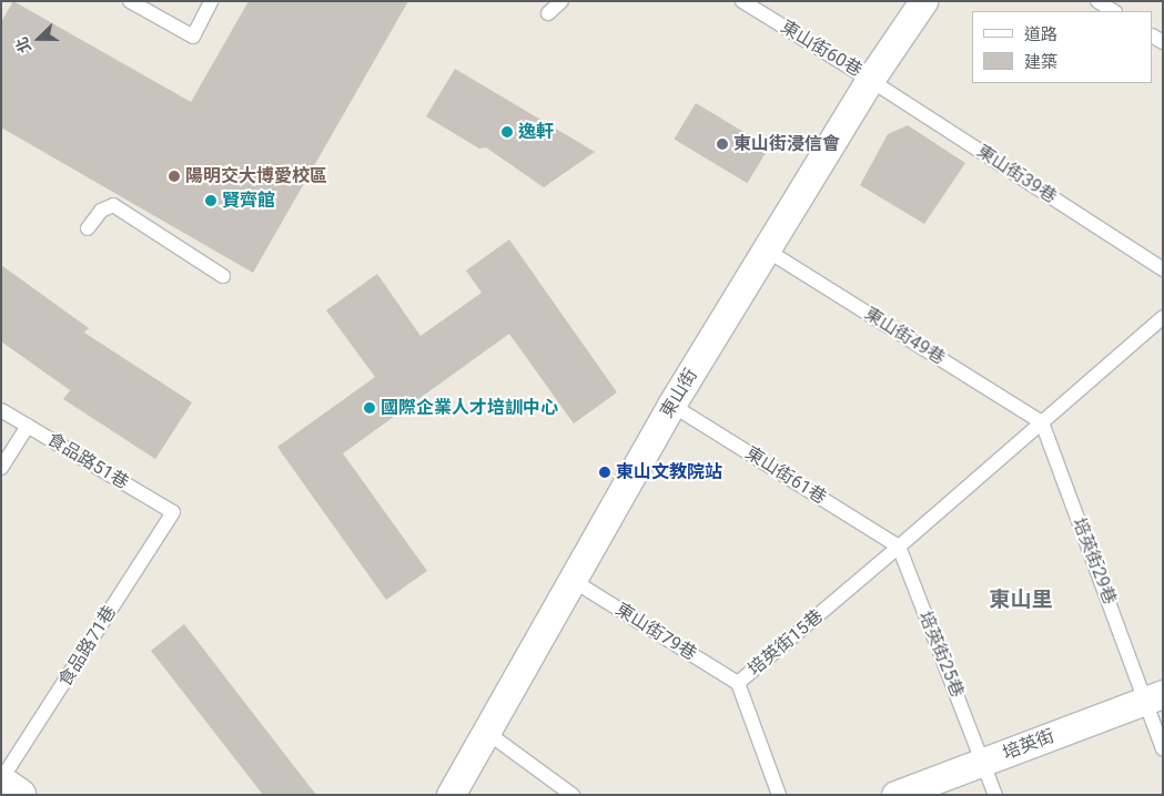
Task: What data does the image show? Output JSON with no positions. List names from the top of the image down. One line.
{"streets":{"street":["東山街","培英街"],"lane":["東山街60巷","東山街39巷","東山街49巷","食品路51巷","東山街61巷","培英街29巷","東山街79巷","培英街15巷","食品路71巷","培英街25巷"]},"crossings":[["東山街60巷","東山街39巷"],["東山街60巷","東山街"],["東山街39巷","東山街"],["東山街49巷","東山街"],["東山街49巷","培英街29巷"],["東山街49巷","培英街15巷"],["東山街","東山街61巷"],["東山街","東山街79巷"],["食品路51巷","食品路71巷"],["東山街61巷","培英街15巷"],["東山街61巷","培英街25巷"],["培英街29巷","培英街15巷"],["培英街29巷","培英街"],["東山街79巷","培英街15巷"],["培英街15巷","培英街25巷"],["培英街25巷","培英街"]],"districts":["東山里"],"places":["逸軒","東山街浸信會","陽明交大博愛校區","賢齊館","國際企業人才培訓中心","東山文教院站"],"legend":["道路","建築"],"north":"left"}
